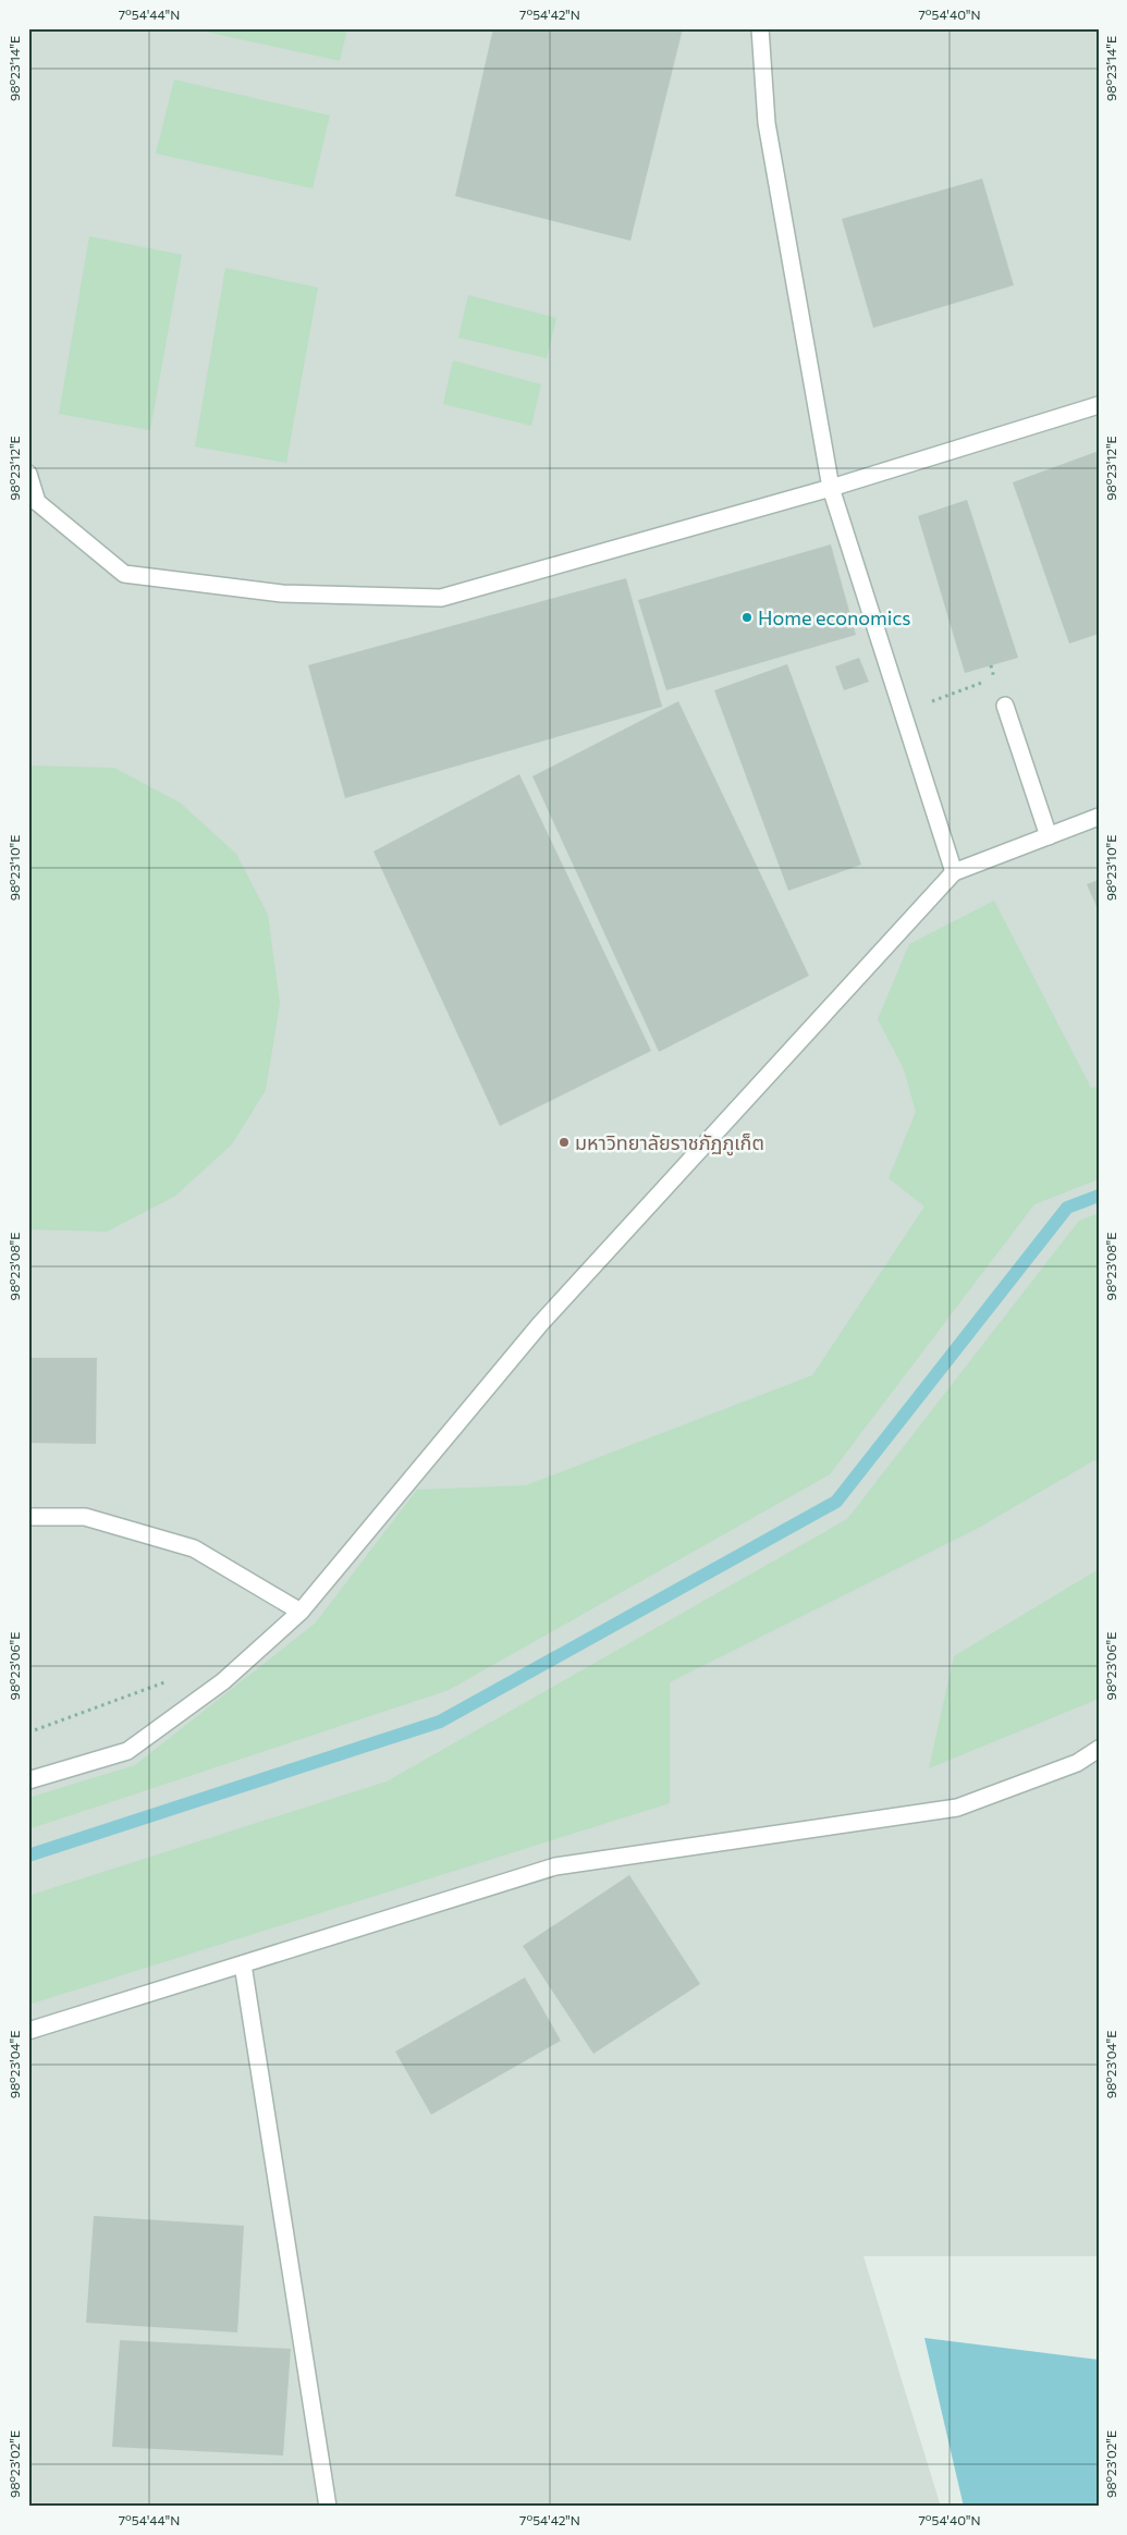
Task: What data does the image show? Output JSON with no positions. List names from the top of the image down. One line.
{"places":["Home economics","มหาวิทยาลัยราชภัฏภูเก็ต"],"coordinates":["7°54'44\"N","7°54'42\"N","7°54'40\"N","98°23'14\"E","98°23'12\"E","98°23'10\"E","98°23'08\"E","98°23'06\"E","98°23'04\"E","98°23'02\"E"]}
